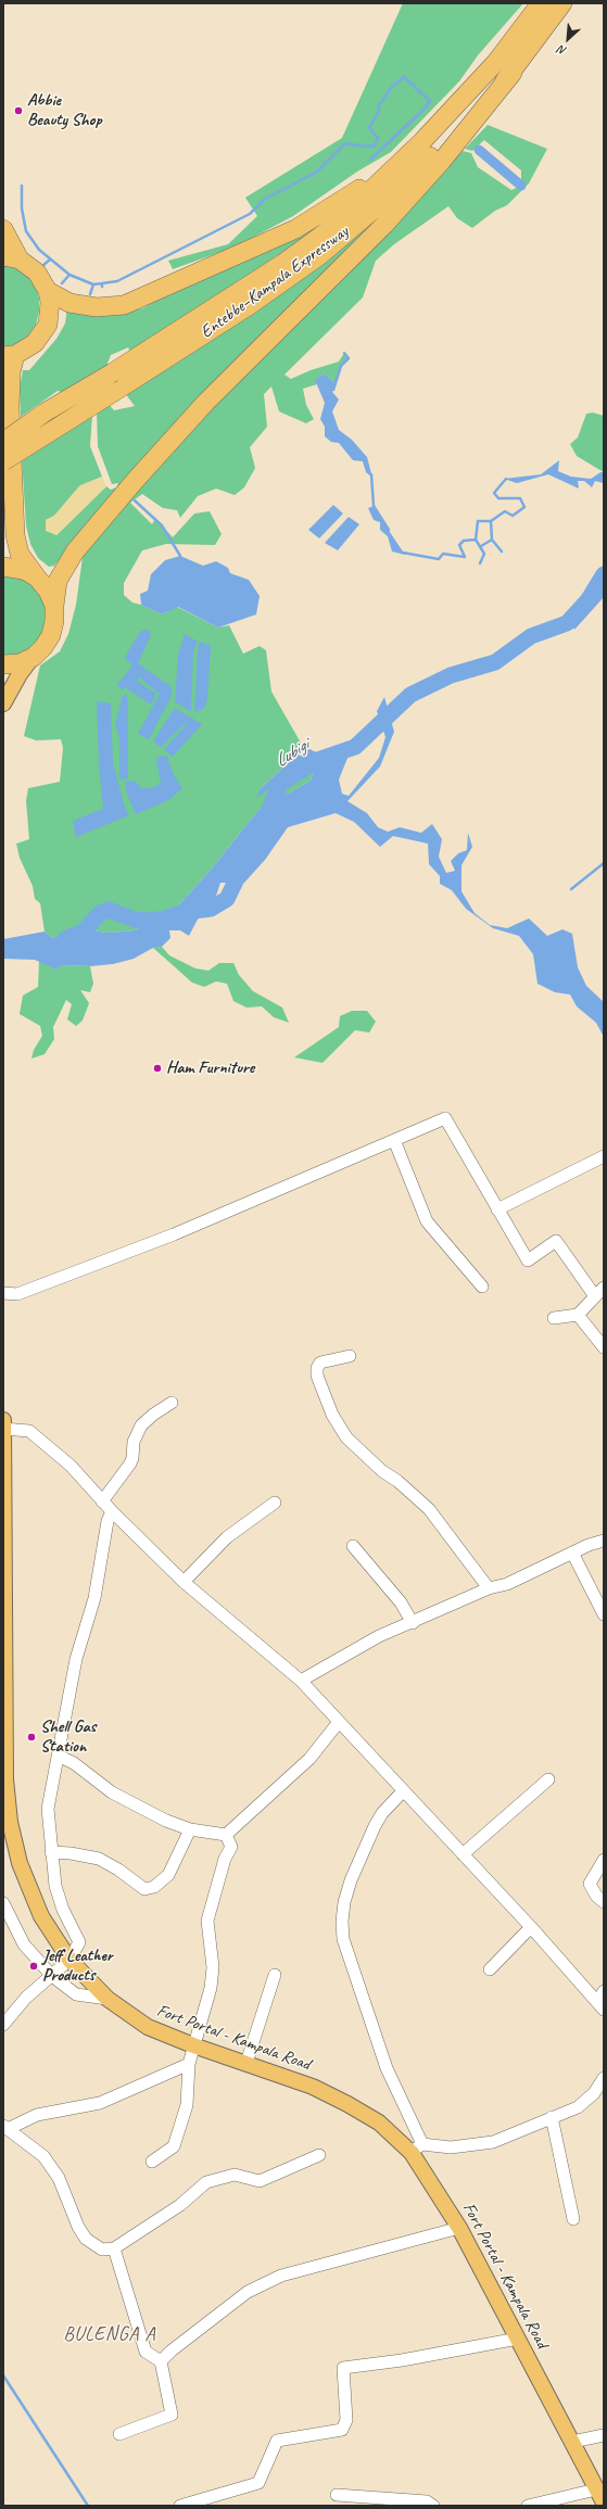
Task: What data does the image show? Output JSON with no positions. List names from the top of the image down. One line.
{"streets":{"highway":["Entebbe–Kampala Expressway"],"main road":["Fort Portal - Kampala Road"]},"districts":["BULENGA A"],"water":["Lubigi"],"places":["Abbie Beauty Shop","Ham Furniture","Shell Gas Station","Jeff Leather Products"],"north":"bottom left"}
